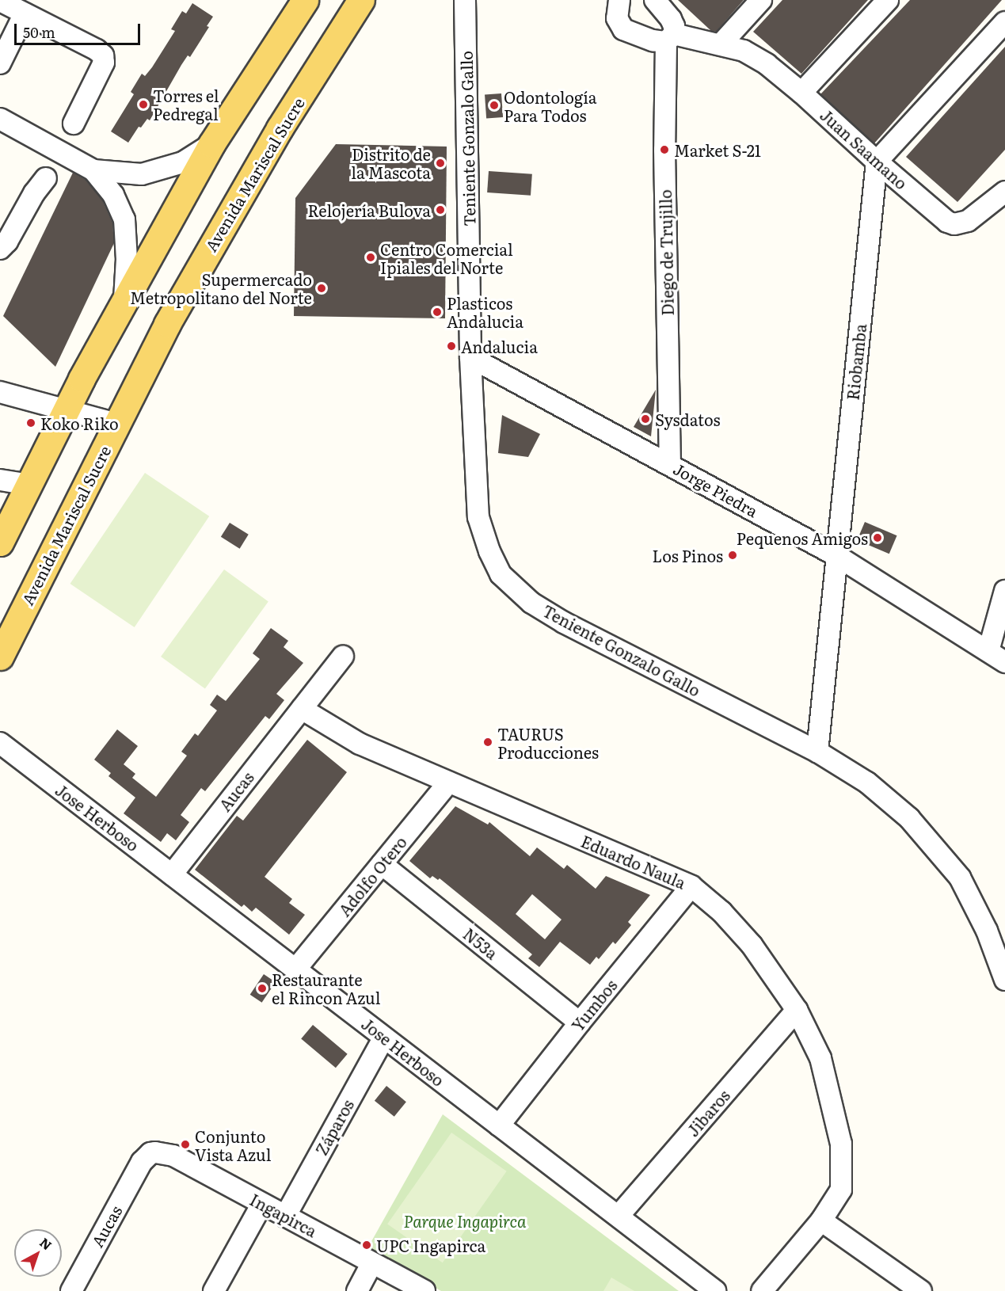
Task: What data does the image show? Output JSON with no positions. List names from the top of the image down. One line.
{"streets":{"main road":["Avenida Mariscal Sucre"],"street":["Teniente Gonzalo Gallo","Juan Saamano","Diego de Trujillo","Riobamba","Jorge Piedra","Aucas","Jose Herboso","Eduardo Naula","Adolfo Otero","N53a","Yumbos","Jibaros","Záparos","Ingapirca"]},"crossings":[["Teniente Gonzalo Gallo","Riobamba"],["Teniente Gonzalo Gallo","Jorge Piedra"],["Juan Saamano","Diego de Trujillo"],["Juan Saamano","Riobamba"],["Diego de Trujillo","Jorge Piedra"],["Riobamba","Jorge Piedra"],["Aucas","Jose Herboso"],["Aucas","Eduardo Naula"],["Aucas","Ingapirca"],["Jose Herboso","Adolfo Otero"],["Jose Herboso","Yumbos"],["Jose Herboso","Jibaros"],["Jose Herboso","Záparos"],["Eduardo Naula","Adolfo Otero"],["Eduardo Naula","Yumbos"],["Eduardo Naula","Jibaros"],["Adolfo Otero","N53a"],["N53a","Yumbos"],["Záparos","Ingapirca"]],"parks":["Parque Ingapirca"],"places":["Torres el Pedregal","Odontología Para Todos","Market S-21","Distrito de la Mascota","Relojería Bulova","Centro Comercial Ipiales del Norte","Supermercado Metropolitano del Norte","Plasticos Andalucia","Andalucia","Sysdatos","Koko Riko","Pequenos Amigos","Los Pinos","TAURUS Producciones","Restaurante el Rincon Azul","Conjunto Vista Azul","UPC Ingapirca"],"scale_bar":"50 m","north":"top right"}
